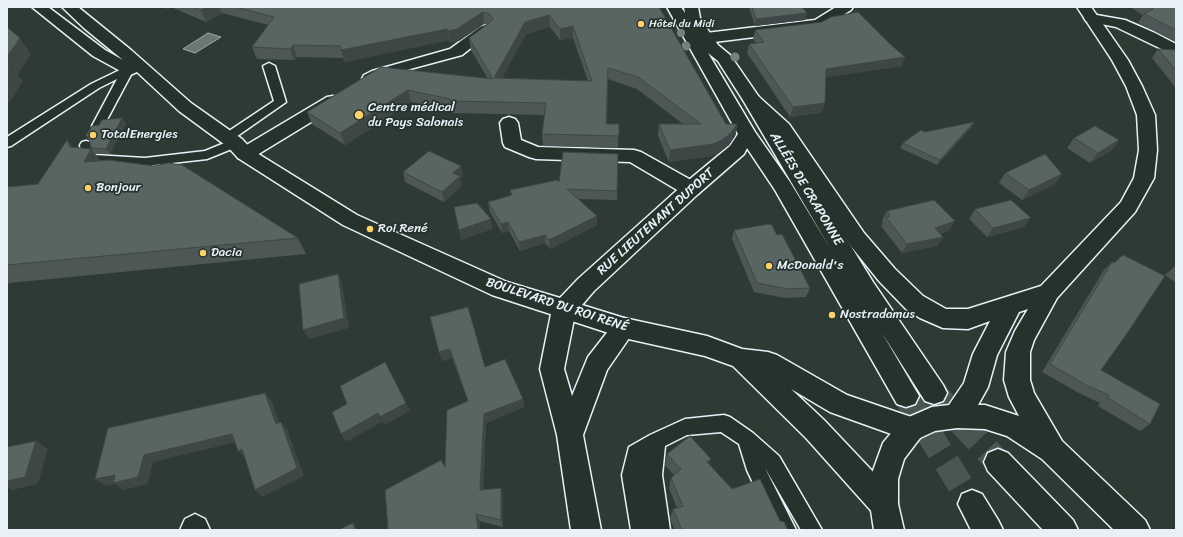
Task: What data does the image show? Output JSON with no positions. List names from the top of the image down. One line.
{"streets":{"main road":["ALLÉES DE CRAPONNE","RUE LIEUTENANT DUPORT","BOULEVARD DU ROI RENÉ"]},"crossings":[["ALLÉES DE CRAPONNE","RUE LIEUTENANT DUPORT"],["RUE LIEUTENANT DUPORT","BOULEVARD DU ROI RENÉ"]],"places":["Hôtel du Midi","Centre médical du Pays Salonais","TotalEnergies","Bonjour","Roi René","Dacia","McDonald's","Nostradamus"]}
